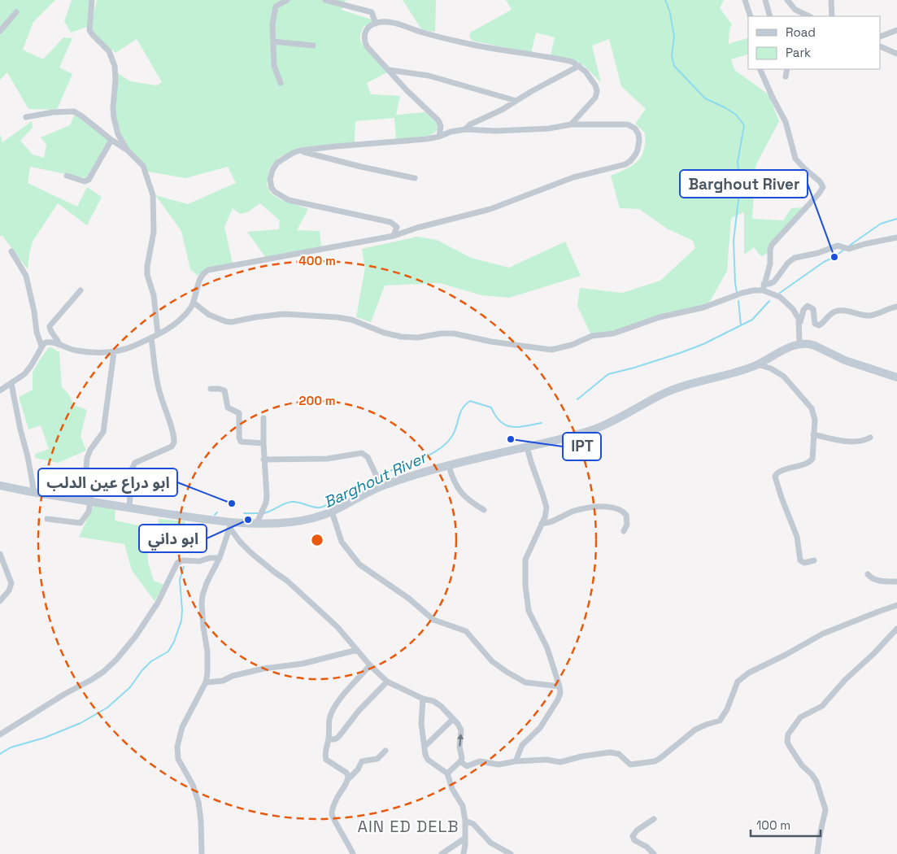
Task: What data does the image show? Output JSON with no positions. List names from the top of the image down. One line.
{"districts":["AIN ED DELB"],"water":["Barghout River"],"places":["Barghout River","IPT","ابو دراع عين الدلب","ابو داني"],"legend":["Road","Park"],"scale_bar":"100 m","rings":["400 m","200 m"]}
